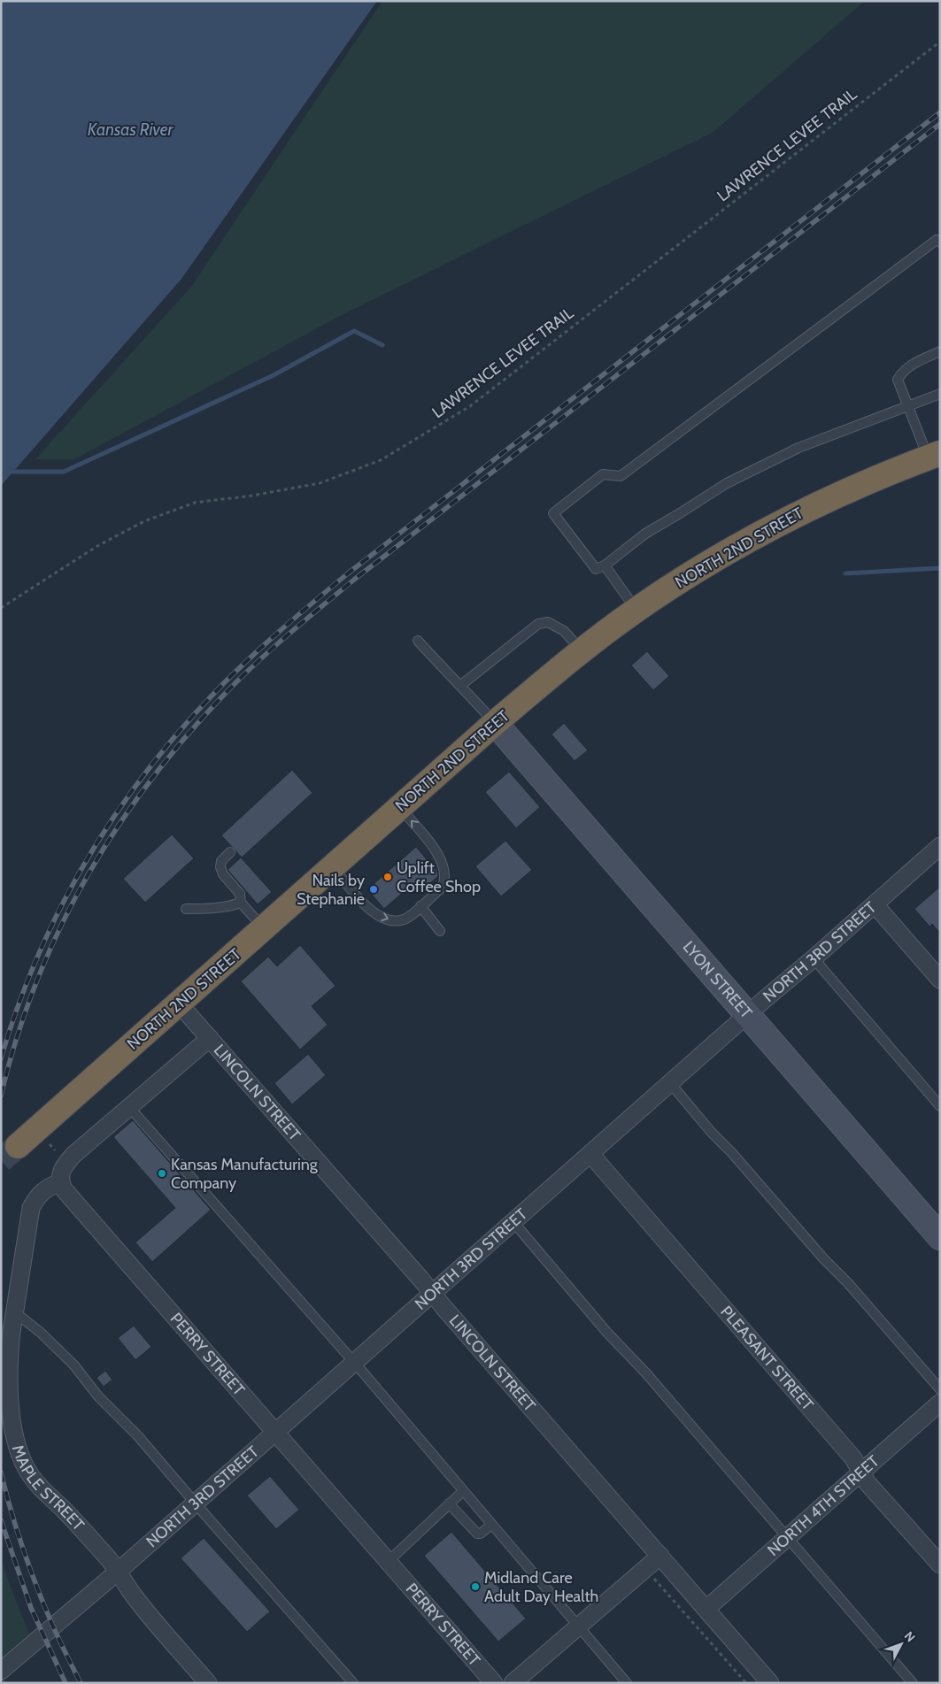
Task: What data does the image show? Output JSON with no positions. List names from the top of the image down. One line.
{"streets":{"highway":["NORTH 2ND STREET"],"street":["NORTH 3RD STREET","LYON STREET","LINCOLN STREET","PERRY STREET","PLEASANT STREET","MAPLE STREET","NORTH 4TH STREET"],"path":["LAWRENCE LEVEE TRAIL"]},"crossings":[["NORTH 2ND STREET","LYON STREET"],["NORTH 2ND STREET","LINCOLN STREET"],["NORTH 3RD STREET","LYON STREET"],["NORTH 3RD STREET","LINCOLN STREET"],["NORTH 3RD STREET","PERRY STREET"],["NORTH 3RD STREET","PLEASANT STREET"],["NORTH 3RD STREET","MAPLE STREET"],["LINCOLN STREET","NORTH 4TH STREET"],["PERRY STREET","MAPLE STREET"],["PLEASANT STREET","NORTH 4TH STREET"]],"water":["Kansas River"],"places":["Uplift Coffee Shop","Nails by Stephanie","Kansas Manufacturing Company","Midland Care Adult Day Health"],"north":"top right"}
